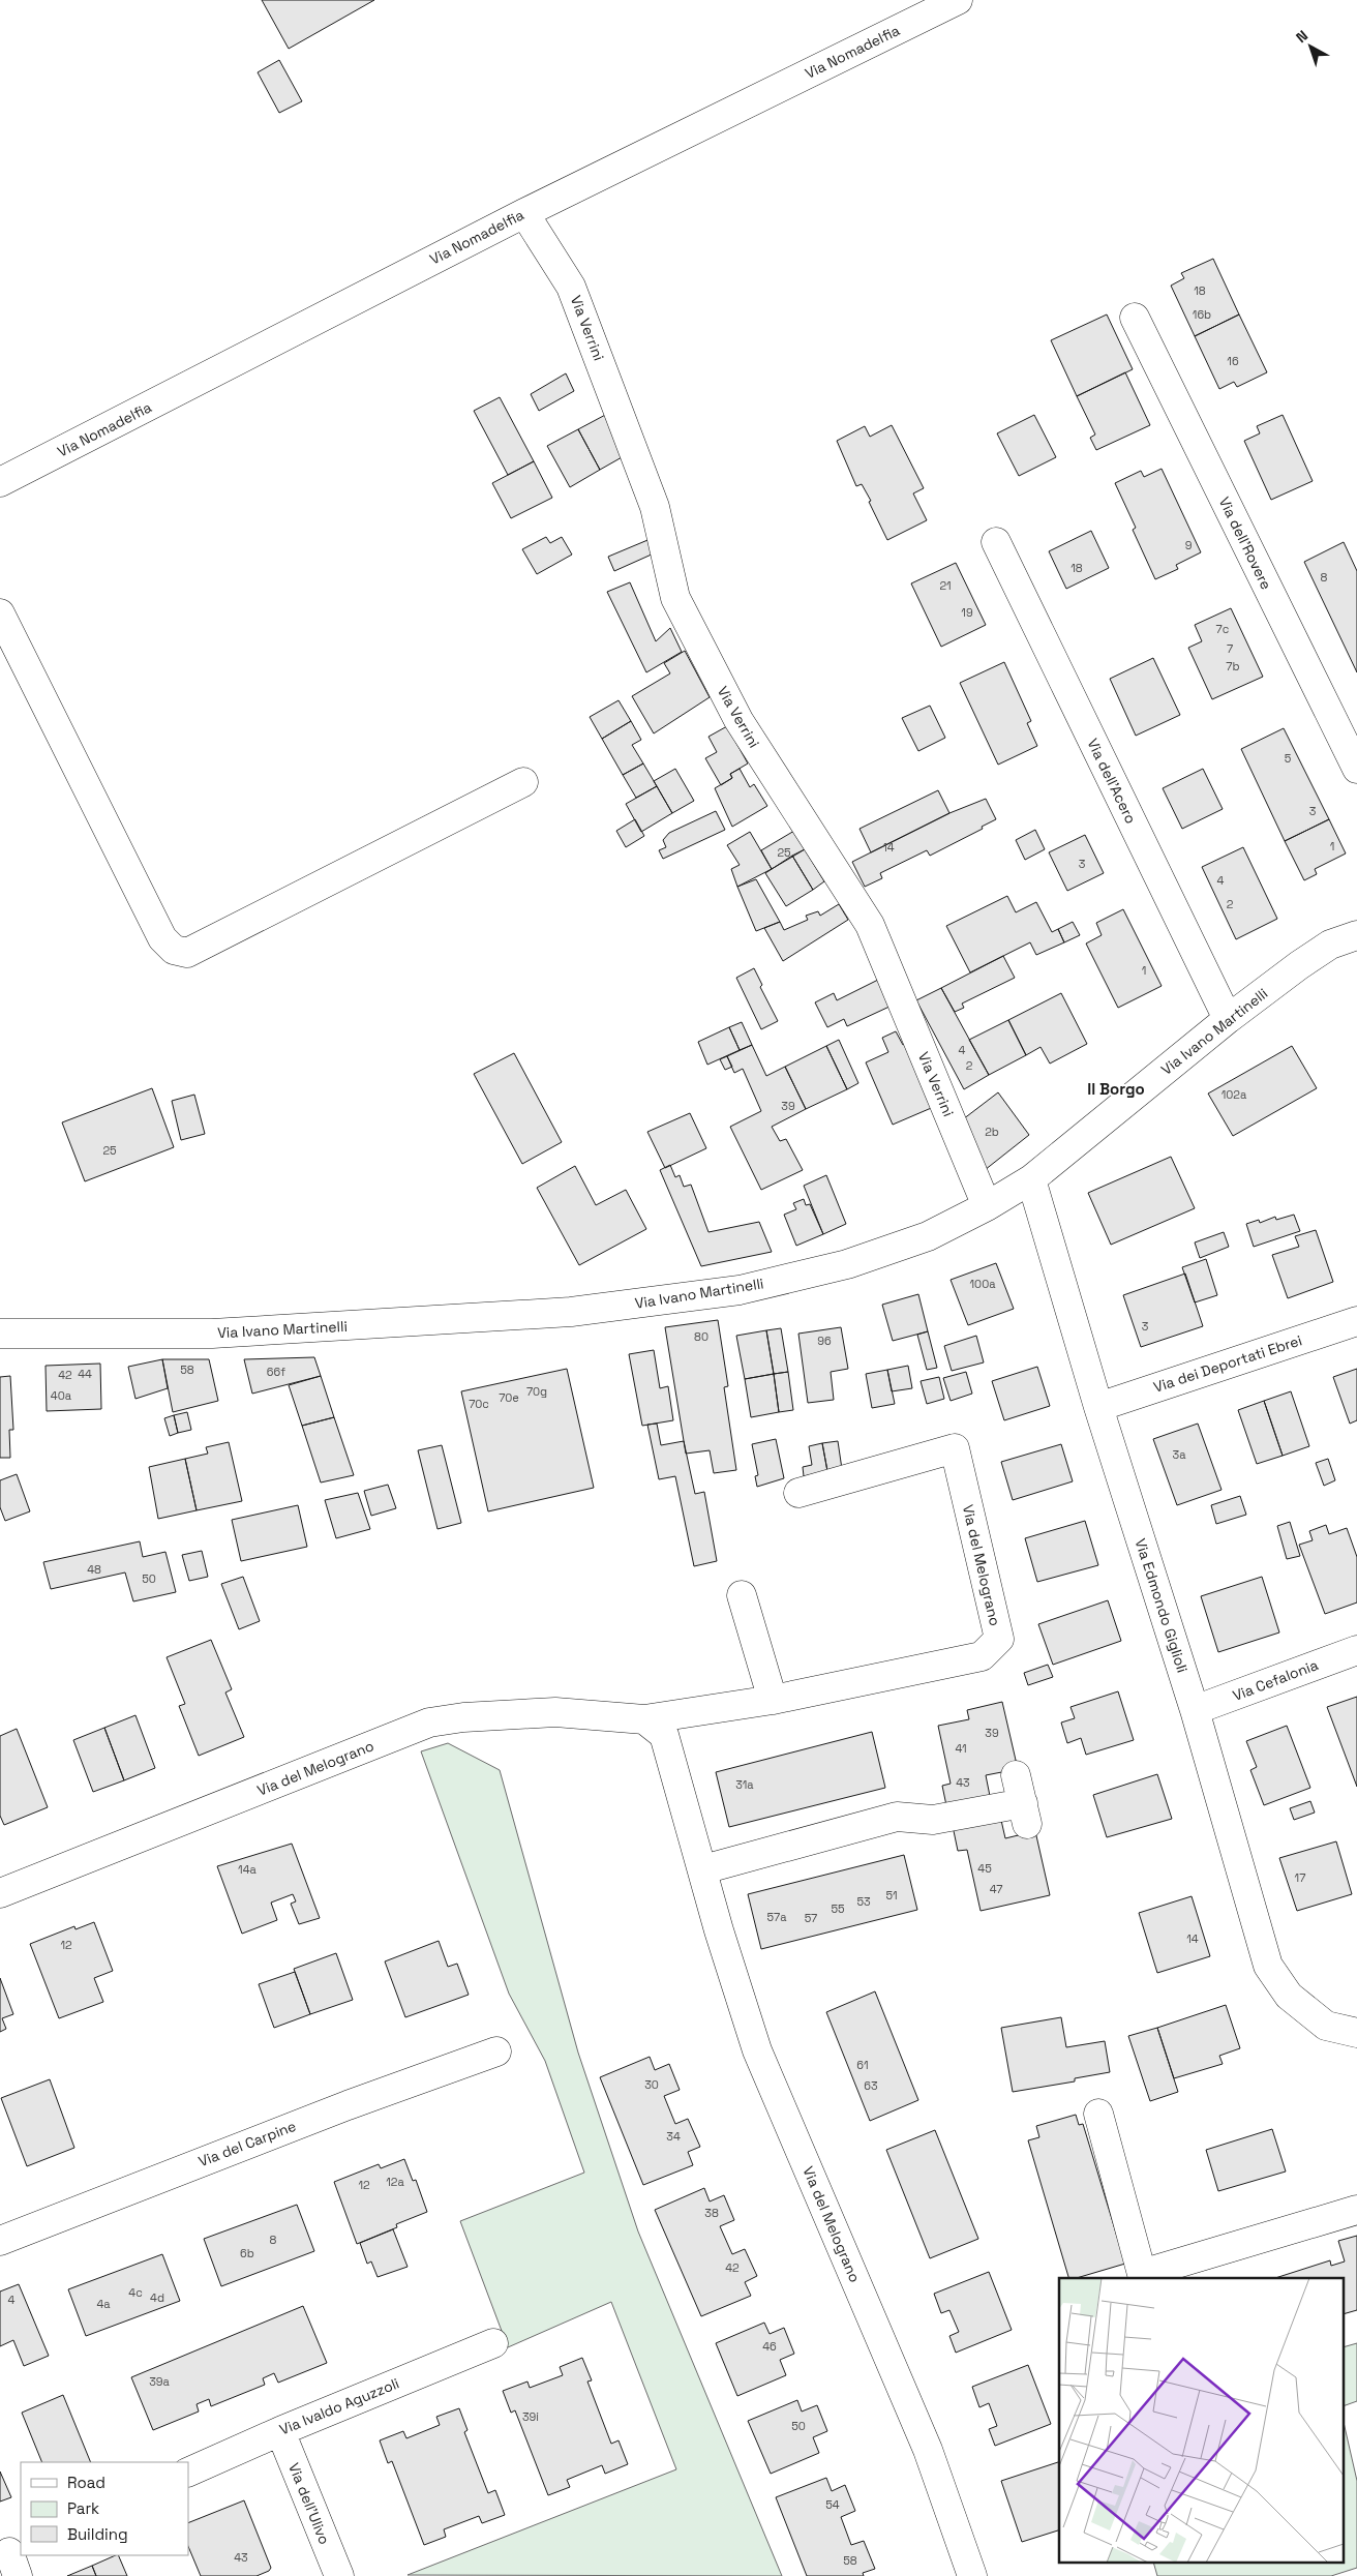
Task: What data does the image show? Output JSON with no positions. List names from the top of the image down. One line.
{"streets":{"street":["Via Nomadelfia","Via Verrini","Via dell'Rovere","Via dell'Acero","Via Ivano Martinelli","Via dei Deportati Ebrei","Via del Melograno","Via Edmondo Giglioli","Via Cefalonia","Via del Carpine","Via Ivaldo Aguzzoli","Via dell'Ulivo"]},"crossings":[["Via Nomadelfia","Via Verrini"],["Via Verrini","Via Ivano Martinelli"],["Via dell'Acero","Via Ivano Martinelli"],["Via Ivano Martinelli","Via Edmondo Giglioli"],["Via dei Deportati Ebrei","Via Edmondo Giglioli"],["Via Edmondo Giglioli","Via Cefalonia"],["Via Ivaldo Aguzzoli","Via dell'Ulivo"]],"districts":["Il Borgo"],"house_numbers":["18","16b","16","9","18","8","21","19","7c","7","7b","5","3","1","14","25","3","4","2","1","4","2","102a","39","2b","25","100a","3","80","96","58","66f","44","42","70g","40a","70e","70c","3a","48","50","39","41","43","31a","45","14a","17","47","51","53","55","57a","57","14","12","61","30","63","34","12a","12","38","8","6b","42","4c","4d","4","4a","46","39a","39i","50","54","43","58"],"legend":["Road","Park","Building"],"north":"top left"}
